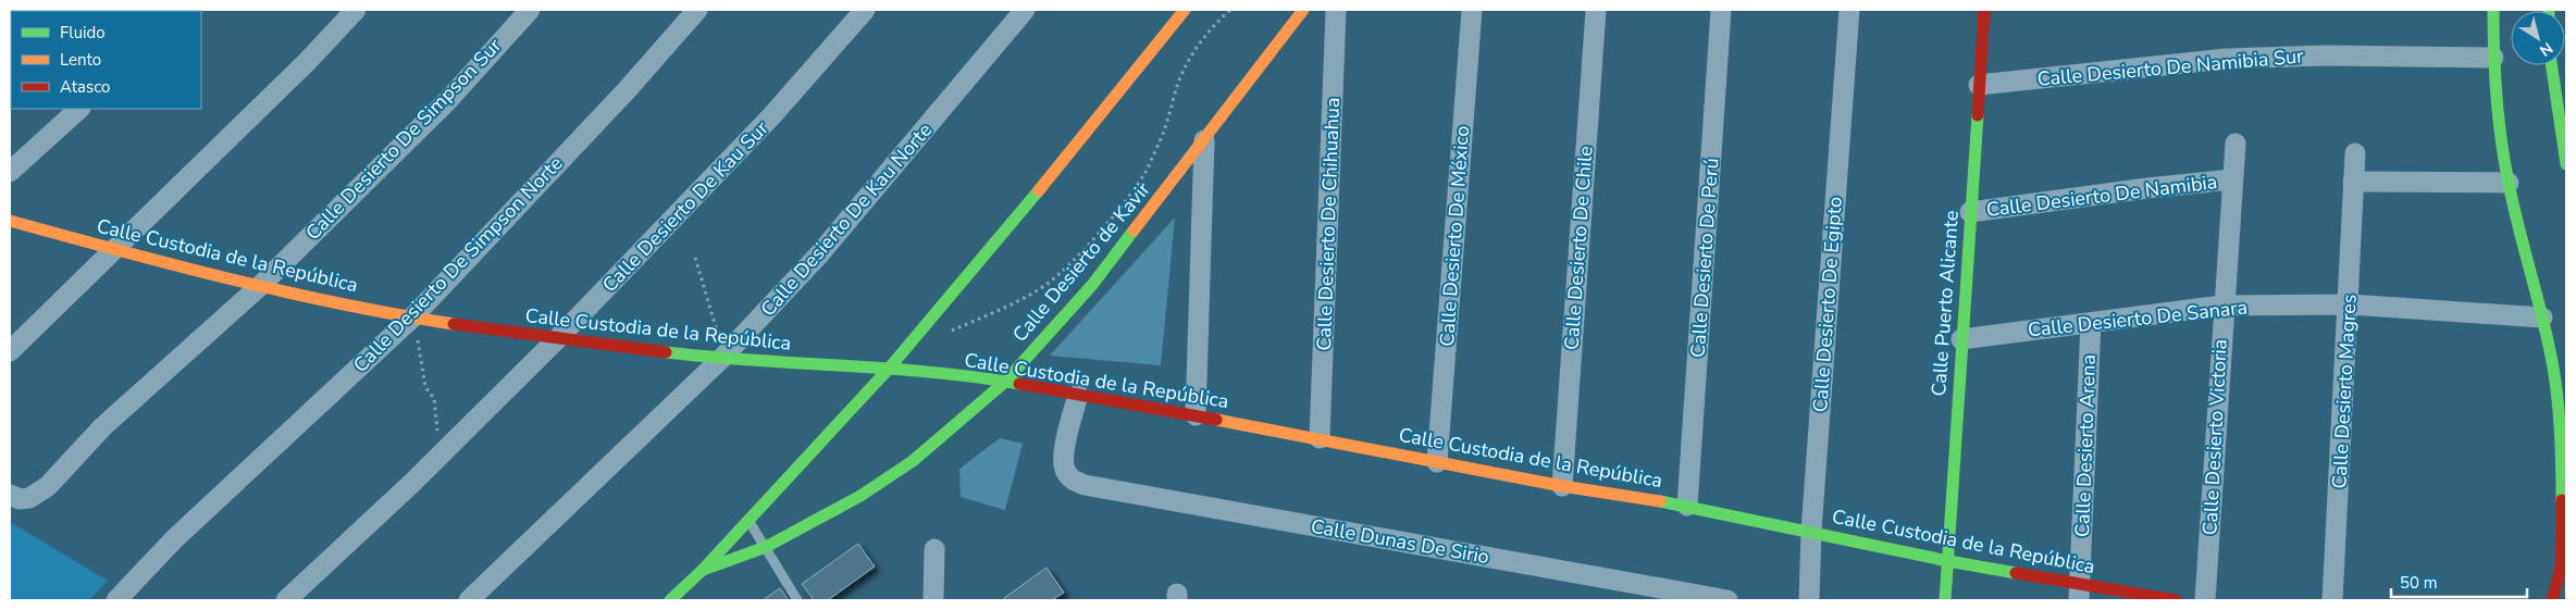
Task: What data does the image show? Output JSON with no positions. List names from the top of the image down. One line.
{"streets":{"main road":["Calle Custodia de la República","Calle Desierto de Kavir","Calle Puerto Alicante"],"street":["Calle Desierto De Namibia Sur","Calle Desierto De Simpson Sur","Calle Desierto De Namibia","Calle Desierto De Kau Sur","Calle Desierto De Kau Norte","Calle Desierto De Chihuahua","Calle Desierto De México","Calle Desierto De Chile","Calle Desierto De Perú","Calle Desierto De Simpson Norte","Calle Desierto De Egipto","Calle Desierto De Sanara","Calle Desierto Magres","Calle Desierto Victoria","Calle Desierto Arena","Calle Dunas De Sirio"]},"crossings":[["Calle Desierto De Namibia Sur","Calle Puerto Alicante"],["Calle Desierto De Simpson Sur","Calle Custodia de la República"],["Calle Desierto De Namibia","Calle Puerto Alicante"],["Calle Desierto De Namibia","Calle Desierto Victoria"],["Calle Desierto De Kau Sur","Calle Custodia de la República"],["Calle Desierto De Kau Norte","Calle Custodia de la República"],["Calle Desierto De Chihuahua","Calle Custodia de la República"],["Calle Desierto De México","Calle Custodia de la República"],["Calle Desierto De Chile","Calle Custodia de la República"],["Calle Custodia de la República","Calle Desierto De Perú"],["Calle Custodia de la República","Calle Desierto de Kavir"],["Calle Custodia de la República","Calle Desierto De Simpson Norte"],["Calle Custodia de la República","Calle Puerto Alicante"],["Calle Custodia de la República","Calle Desierto De Egipto"],["Calle Custodia de la República","Calle Desierto Arena"],["Calle Custodia de la República","Calle Dunas De Sirio"],["Calle Puerto Alicante","Calle Desierto De Sanara"],["Calle Desierto De Sanara","Calle Desierto Magres"],["Calle Desierto De Sanara","Calle Desierto Victoria"],["Calle Desierto De Sanara","Calle Desierto Arena"]],"legend":["Fluido","Lento","Atasco"],"scale_bar":"50 m","north":"bottom right"}
